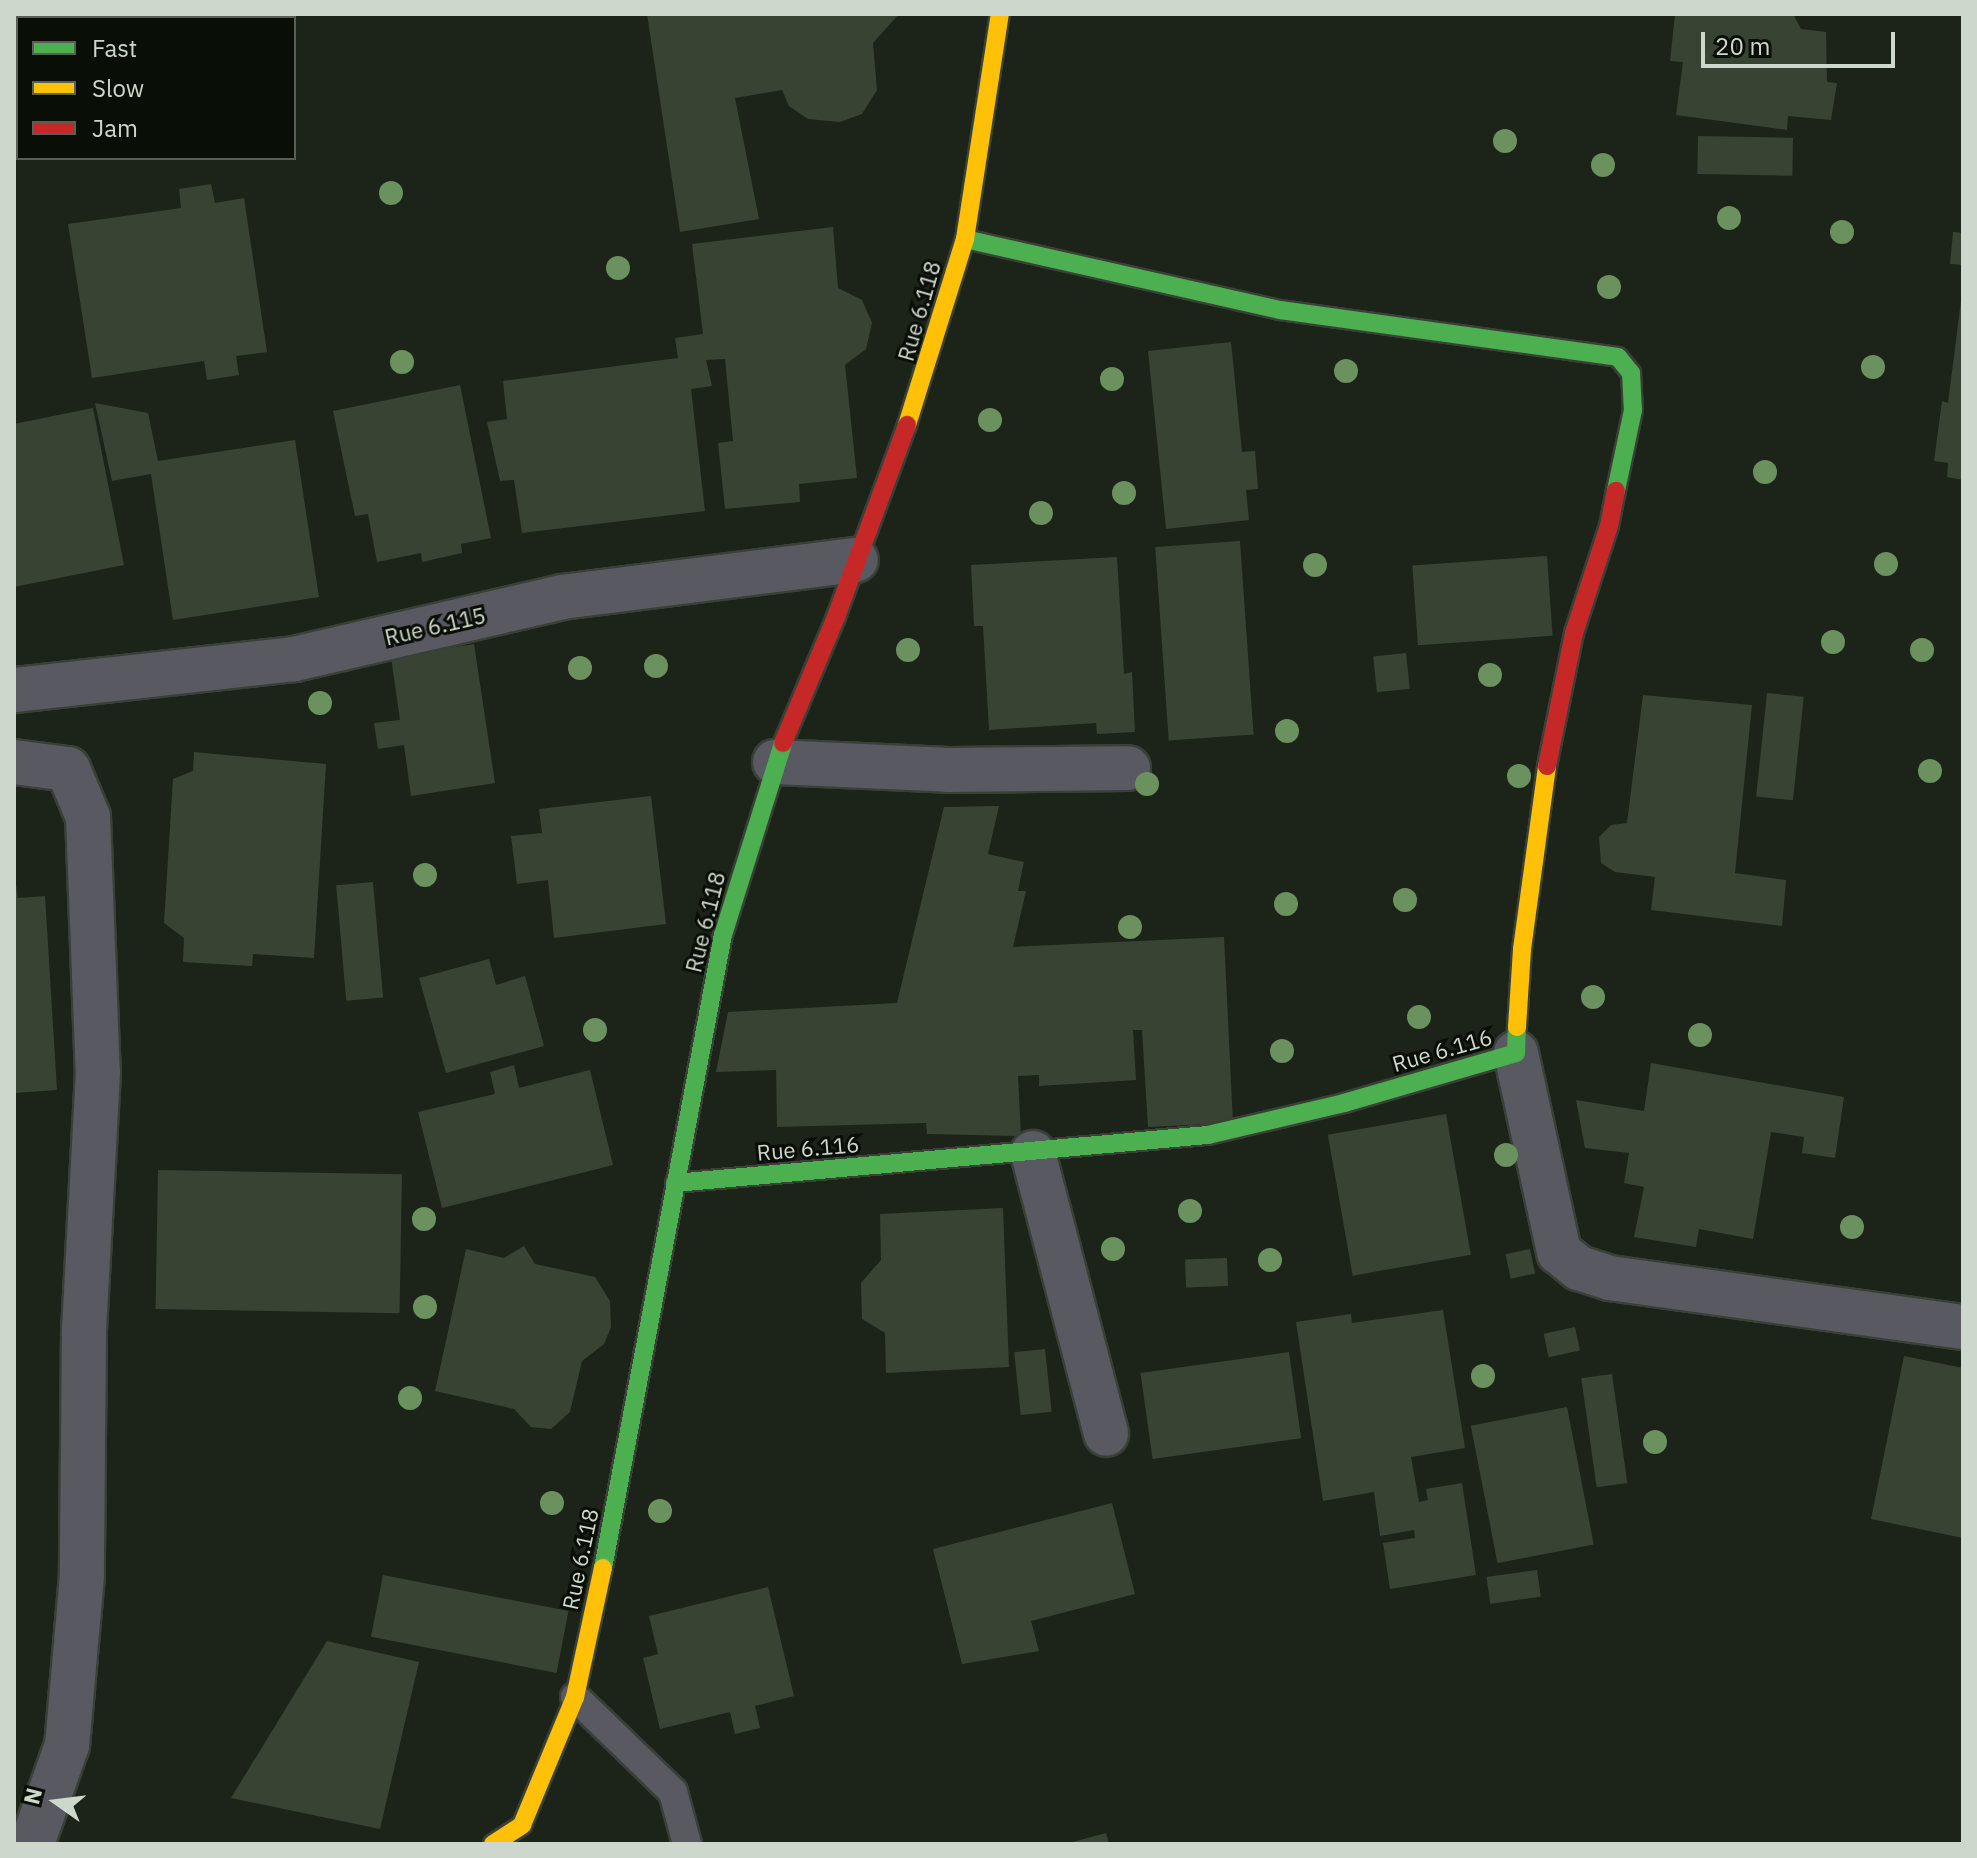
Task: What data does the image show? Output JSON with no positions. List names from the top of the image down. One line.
{"streets":{"street":["Rue 6.118","Rue 6.115","Rue 6.116"]},"crossings":[["Rue 6.118","Rue 6.115"],["Rue 6.118","Rue 6.116"]],"legend":["Fast","Slow","Jam"],"scale_bar":"20 m","north":"left"}
